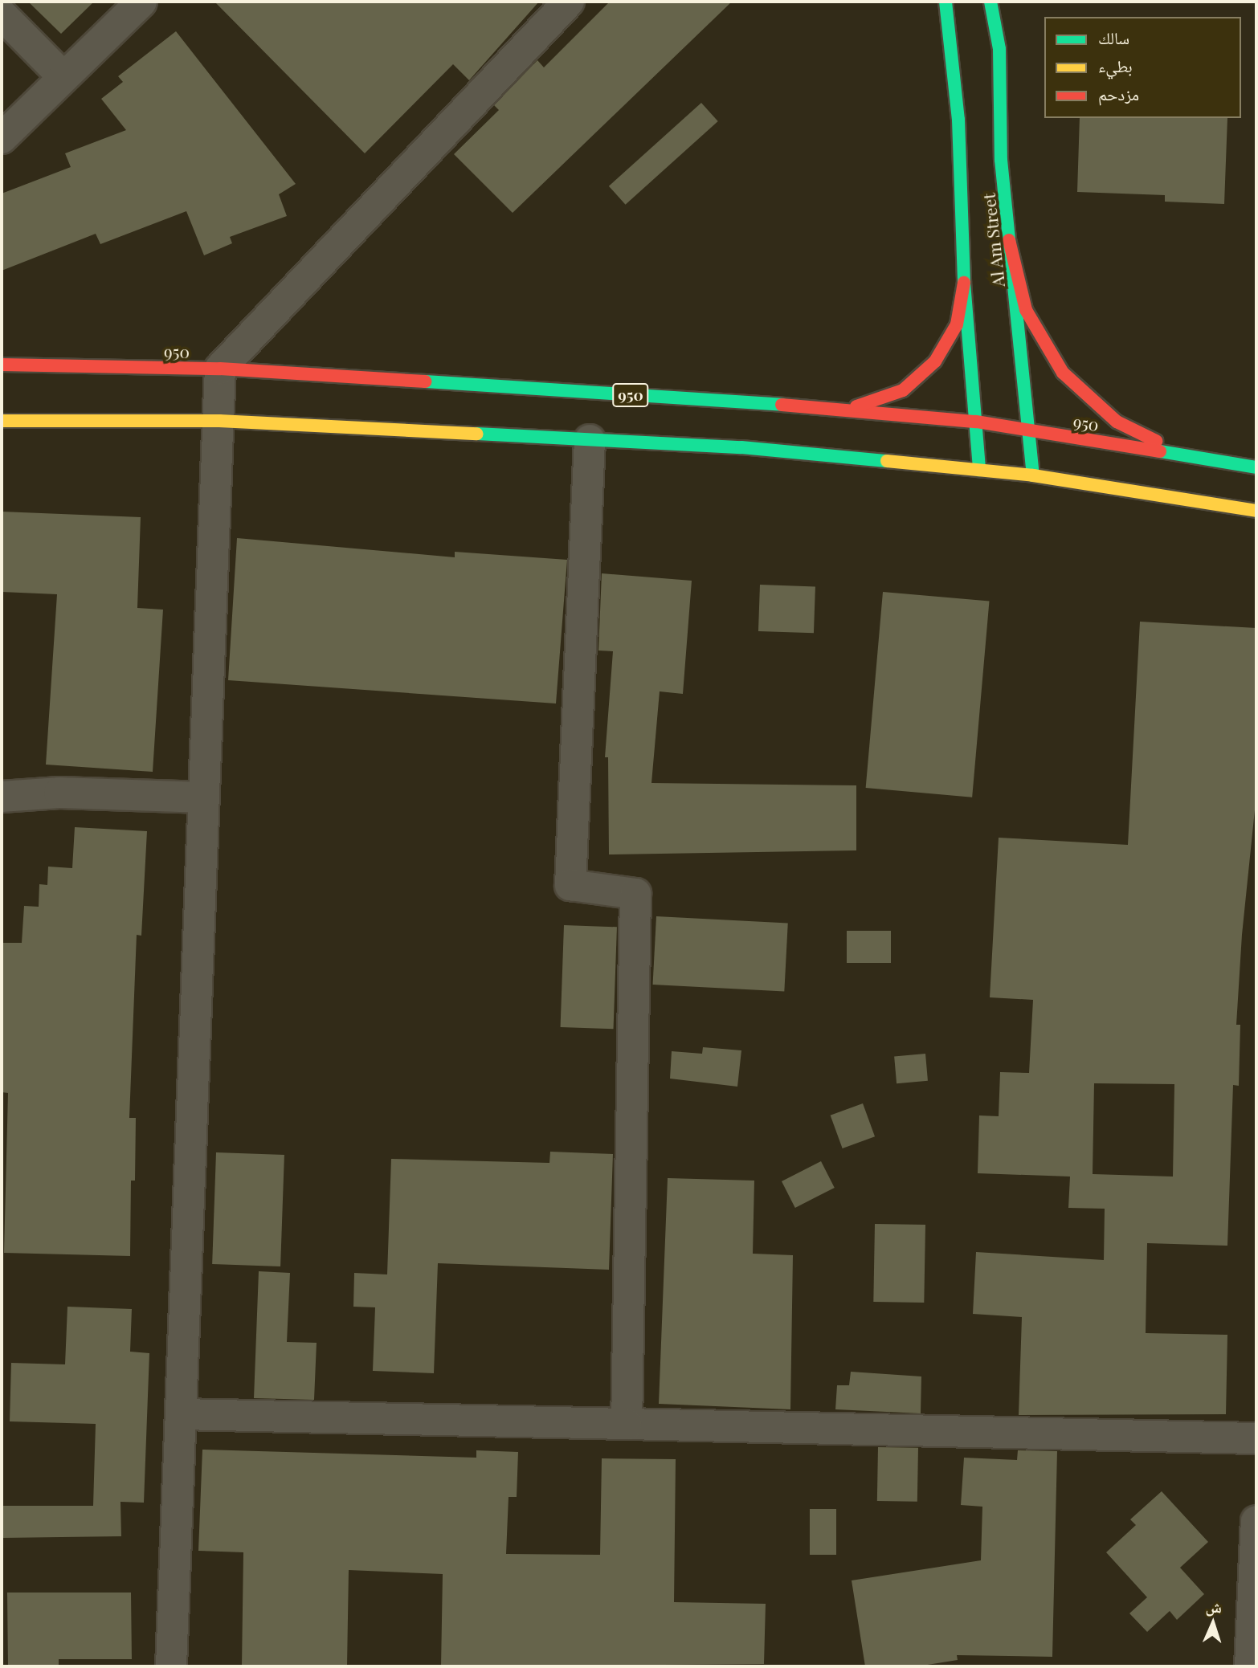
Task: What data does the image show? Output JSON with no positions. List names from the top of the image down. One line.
{"streets":{"main road":["Al Am Street","950"]},"crossings":[["Al Am Street","950"]],"legend":["سالك","بطيء","مزدحم"],"north":"top"}
